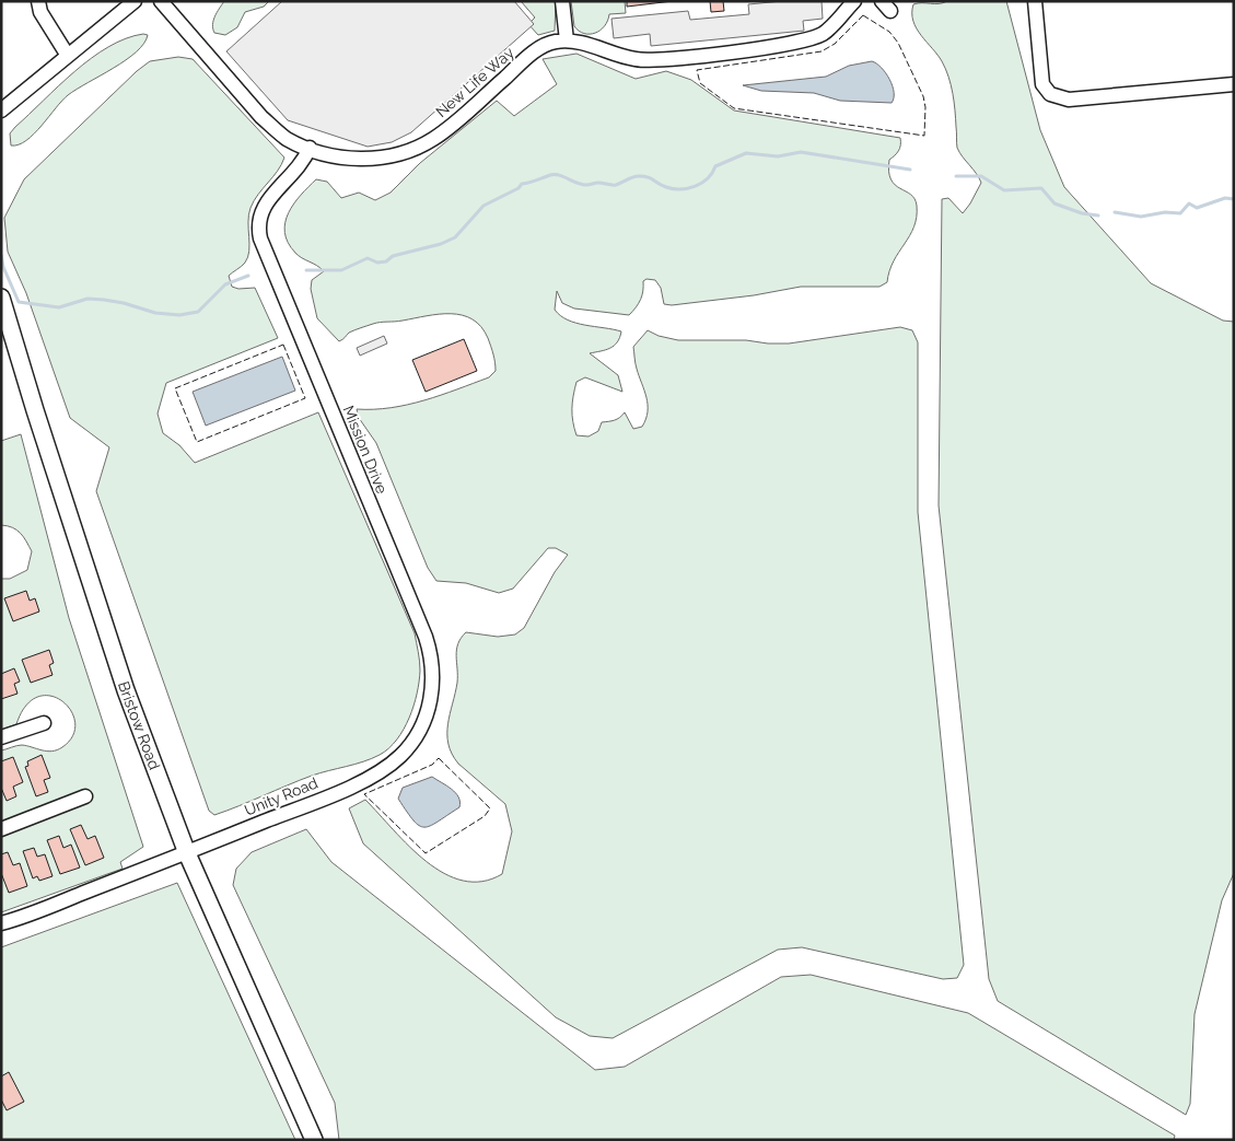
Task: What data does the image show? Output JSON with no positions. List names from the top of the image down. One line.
{"streets":{"main road":["Bristow Road"],"street":["New Life Way","Mission Drive","Unity Road"]},"crossings":[["New Life Way","Mission Drive"],["Mission Drive","Unity Road"],["Bristow Road","Unity Road"]]}
